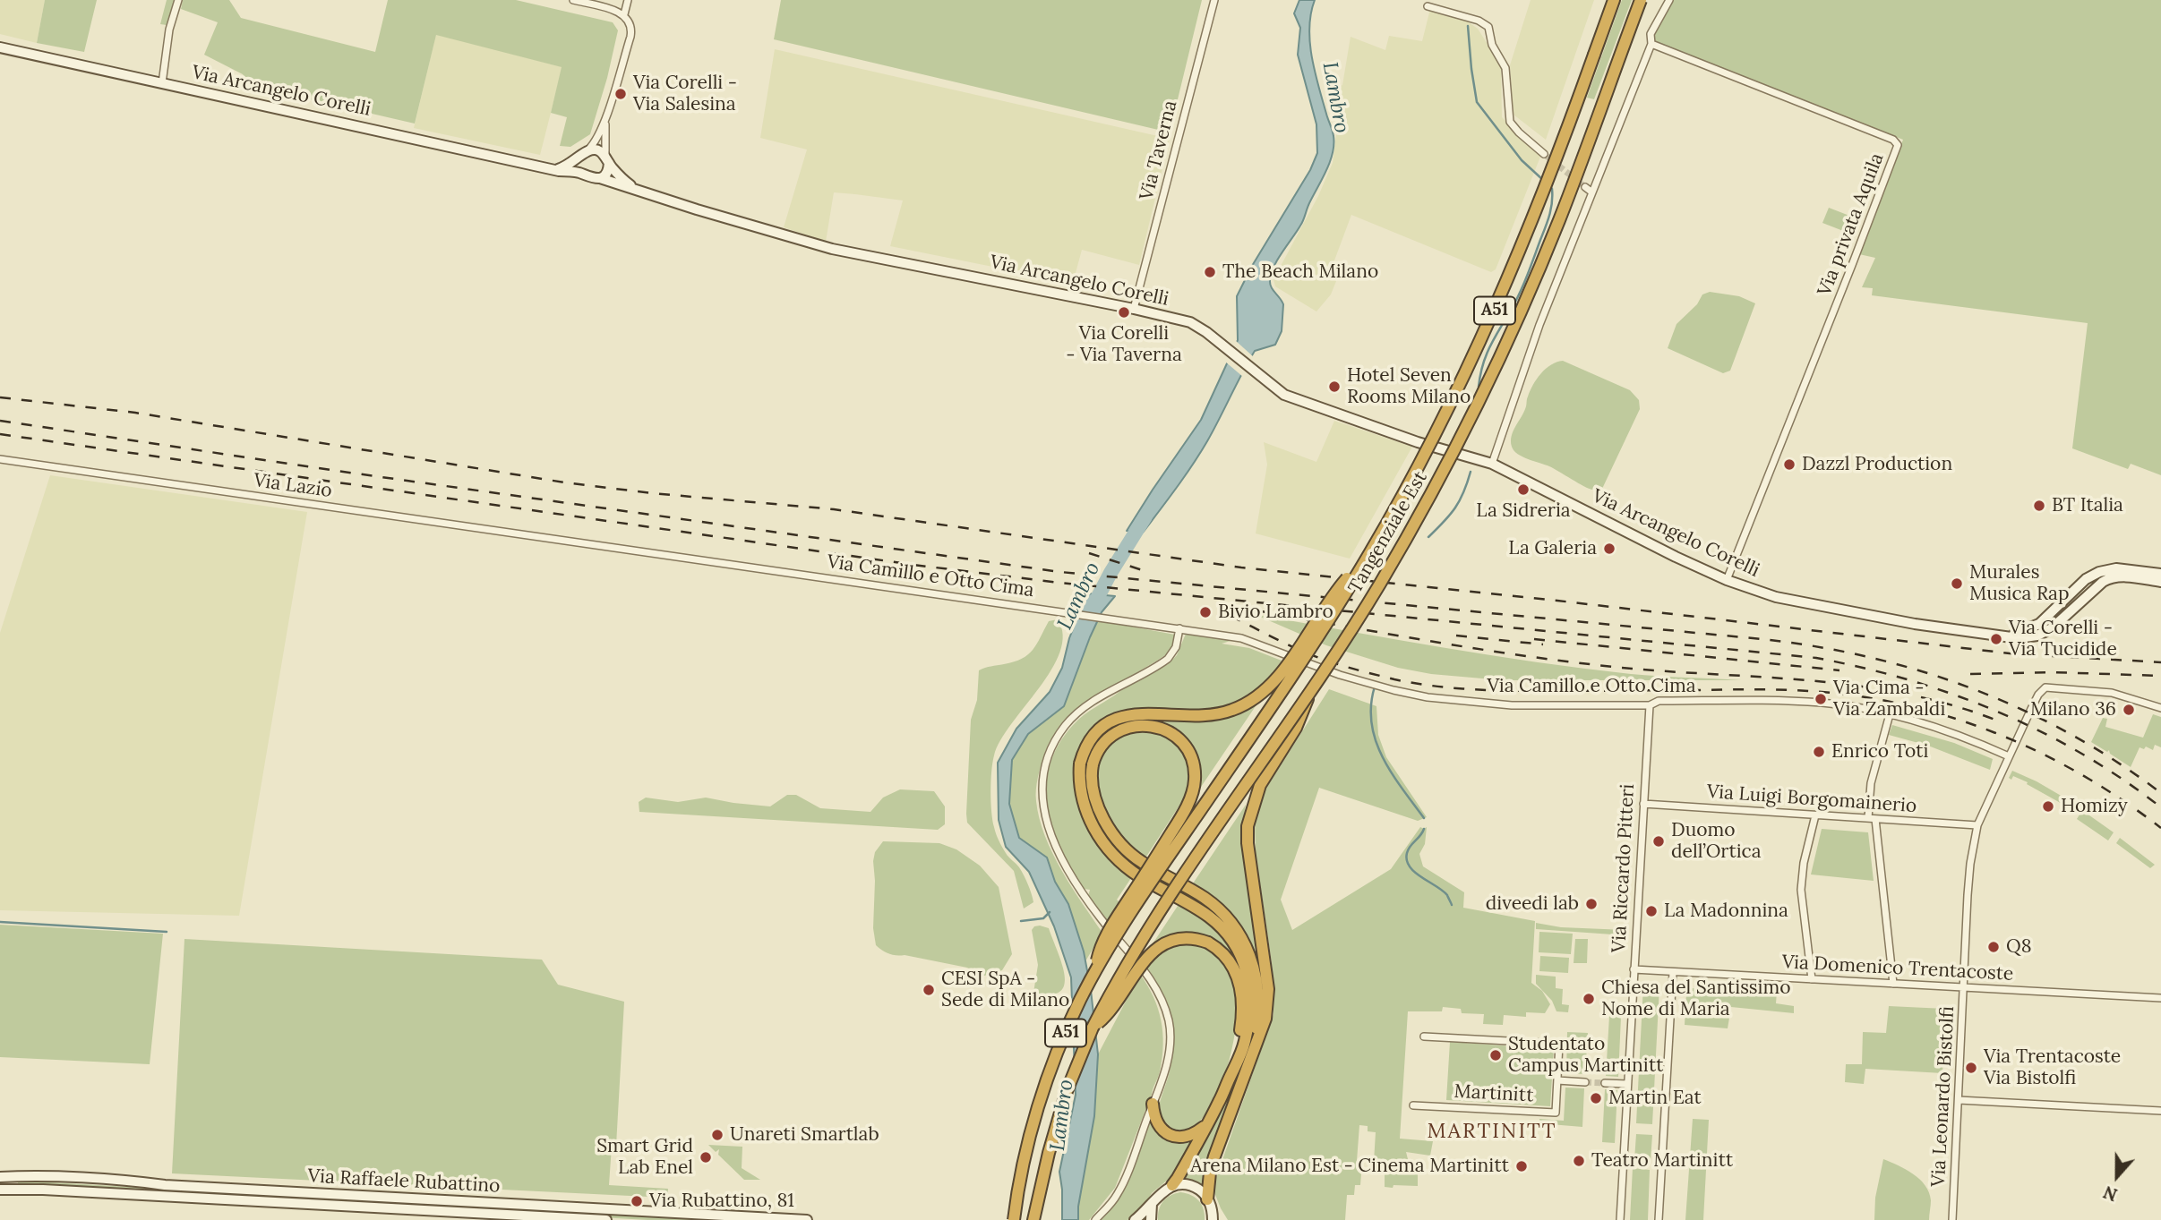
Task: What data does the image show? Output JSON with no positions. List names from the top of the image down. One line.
{"streets":{"highway":["A51","Tangenziale Est"],"street":["Via Arcangelo Corelli","Via Taverna","Via privata Aquila","Via Lazio","Via Camillo e Otto Cima","Via Luigi Borgomainerio","Via Riccardo Pitteri","Via Domenico Trentacoste","Martinitt","Via Leonardo Bistolfi","Via Raffaele Rubattino"]},"crossings":[["Via Arcangelo Corelli","Via Taverna"],["Via Arcangelo Corelli","Via privata Aquila"],["Via Lazio","Via Camillo e Otto Cima"],["Via Camillo e Otto Cima","Via Riccardo Pitteri"],["Via Camillo e Otto Cima","Via Leonardo Bistolfi"],["Via Luigi Borgomainerio","Via Riccardo Pitteri"],["Via Luigi Borgomainerio","Via Leonardo Bistolfi"],["Via Riccardo Pitteri","Via Domenico Trentacoste"],["Via Domenico Trentacoste","Via Leonardo Bistolfi"]],"districts":["MARTINITT"],"water":["Lambro"],"places":["Via Corelli - Via Salesina","The Beach Milano","Via Corelli - Via Taverna","Hotel Seven Rooms Milano","Dazzl Production","La Sidreria","BT Italia","La Galeria","Murales Musica Rap","Bivio Lambro","Via Corelli - Via Tucidide","Via Cima - Via Zambaldi","Milano 36","Enrico Toti","Homizy","Duomo dell’Ortica","diveedi lab","La Madonnina","Q8","CESI SpA - Sede di Milano","Chiesa del Santissimo Nome di Maria","Studentato Campus Martinitt","Via Trentacoste Via Bistolfi","Martin Eat","Unareti Smartlab","Smart Grid Lab Enel","Teatro Martinitt","Arena Milano Est - Cinema Martinitt","Via Rubattino, 81"],"north":"bottom"}
